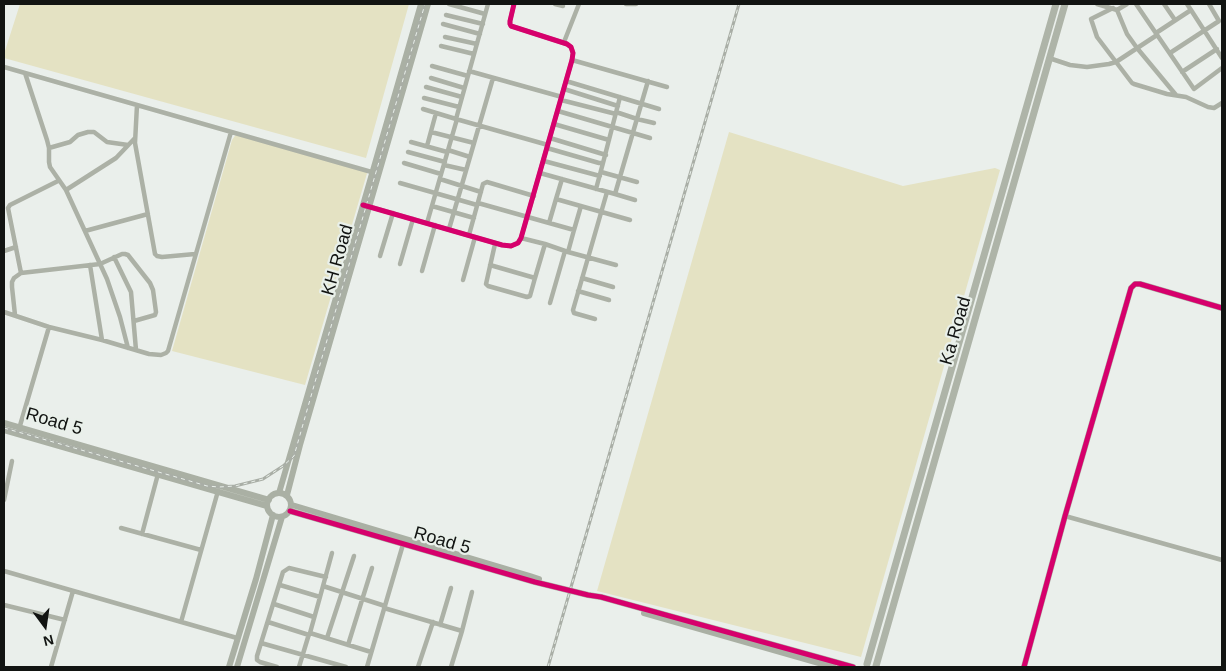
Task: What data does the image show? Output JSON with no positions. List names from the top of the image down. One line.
{"streets":{"main road":["Ka Road"],"street":["KH Road","Road 5"]},"crossings":[["KH Road","Road 5"]],"north":"bottom"}
